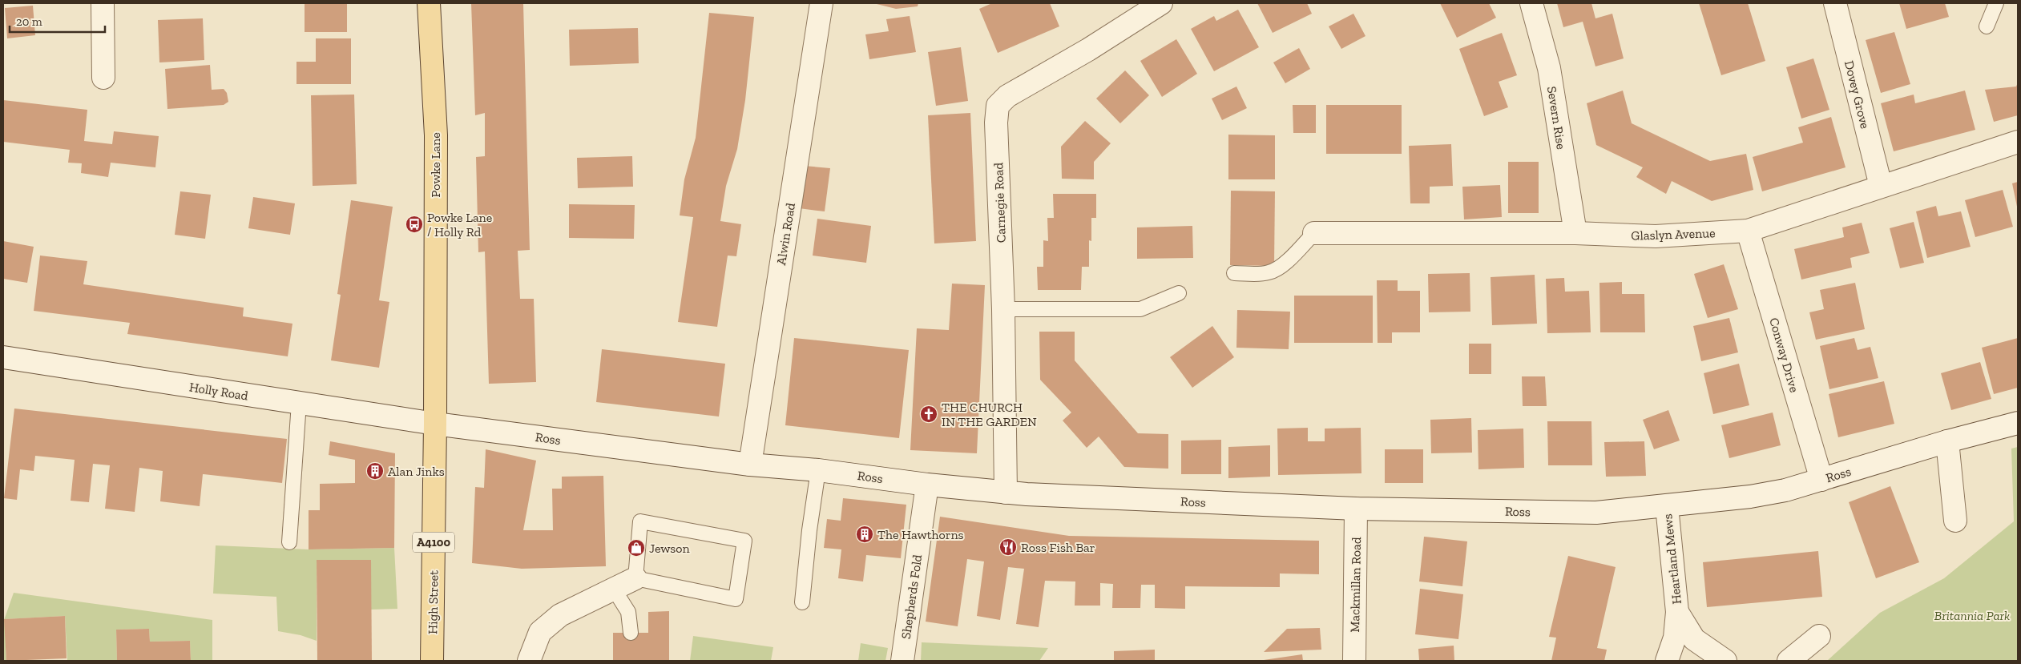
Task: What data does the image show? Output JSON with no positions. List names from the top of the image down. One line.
{"streets":{"main road":["Powke Lane","A4100","High Street"],"street":["Dovey Grove","Severn Rise","Carnegie Road","Alwin Road","Glaslyn Avenue","Conway Drive","Holly Road","Ross","Heartland Mews","Mackmillan Road","Shepherds Fold"]},"crossings":[["Dovey Grove","Glaslyn Avenue"],["Severn Rise","Glaslyn Avenue"],["Powke Lane","Holly Road"],["Powke Lane","Ross"],["Powke Lane","High Street"],["Carnegie Road","Ross"],["Alwin Road","Ross"],["Glaslyn Avenue","Conway Drive"],["Conway Drive","Ross"],["Holly Road","Ross"],["Holly Road","High Street"],["Ross","Heartland Mews"],["Ross","Mackmillan Road"],["Ross","Shepherds Fold"],["Ross","High Street"]],"parks":["Britannia Park"],"places":{"bus stop":["Powke Lane / Holly Rd"],"church":["THE CHURCH IN THE GARDEN"],"building":["Alan Jinks","The Hawthorns"],"restaurant":["Ross Fish Bar"],"shop":["Jewson"]},"scale_bar":"20 m"}
